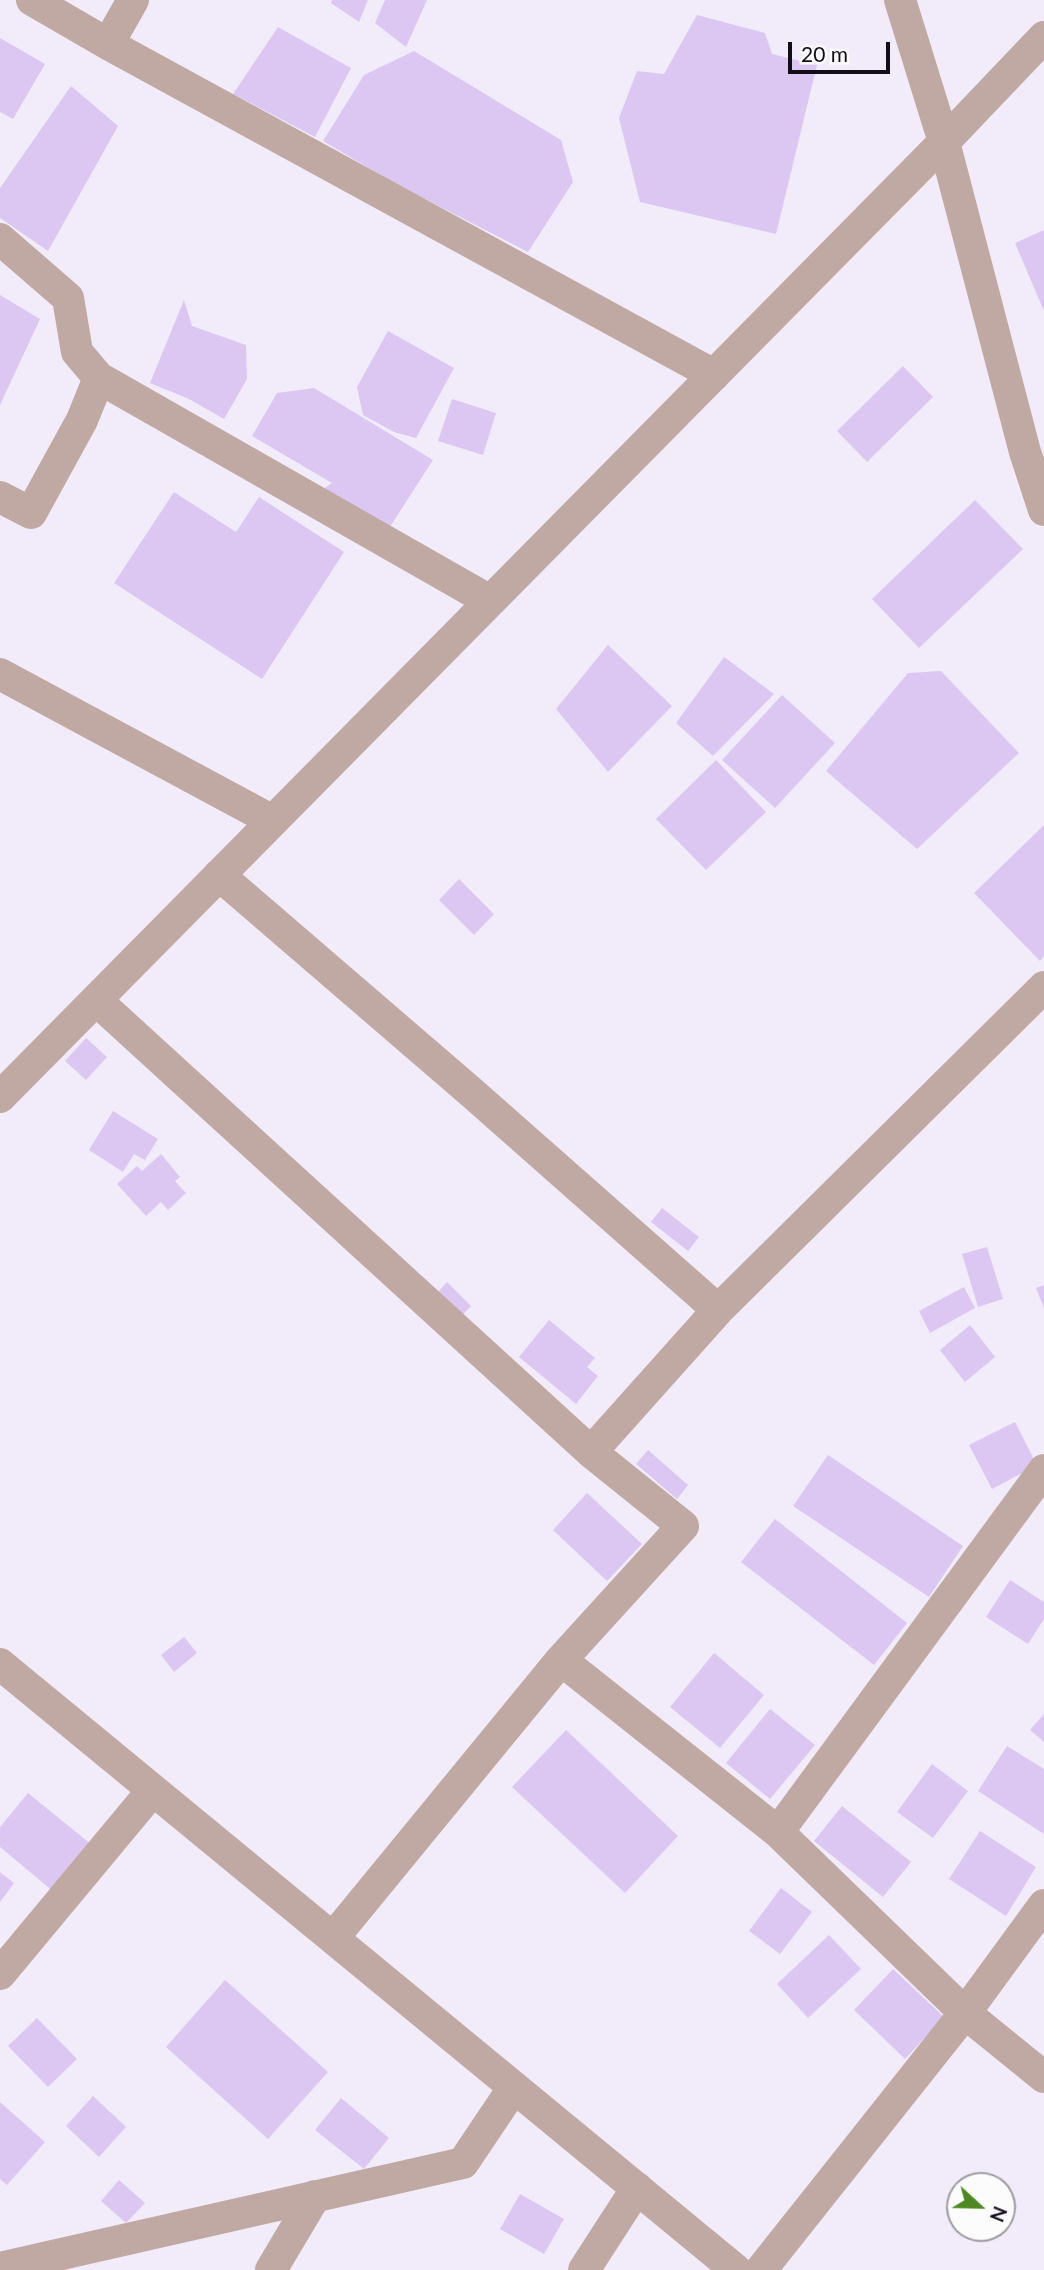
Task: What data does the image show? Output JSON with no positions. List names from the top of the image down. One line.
{"scale_bar":"20 m","north":"right"}
